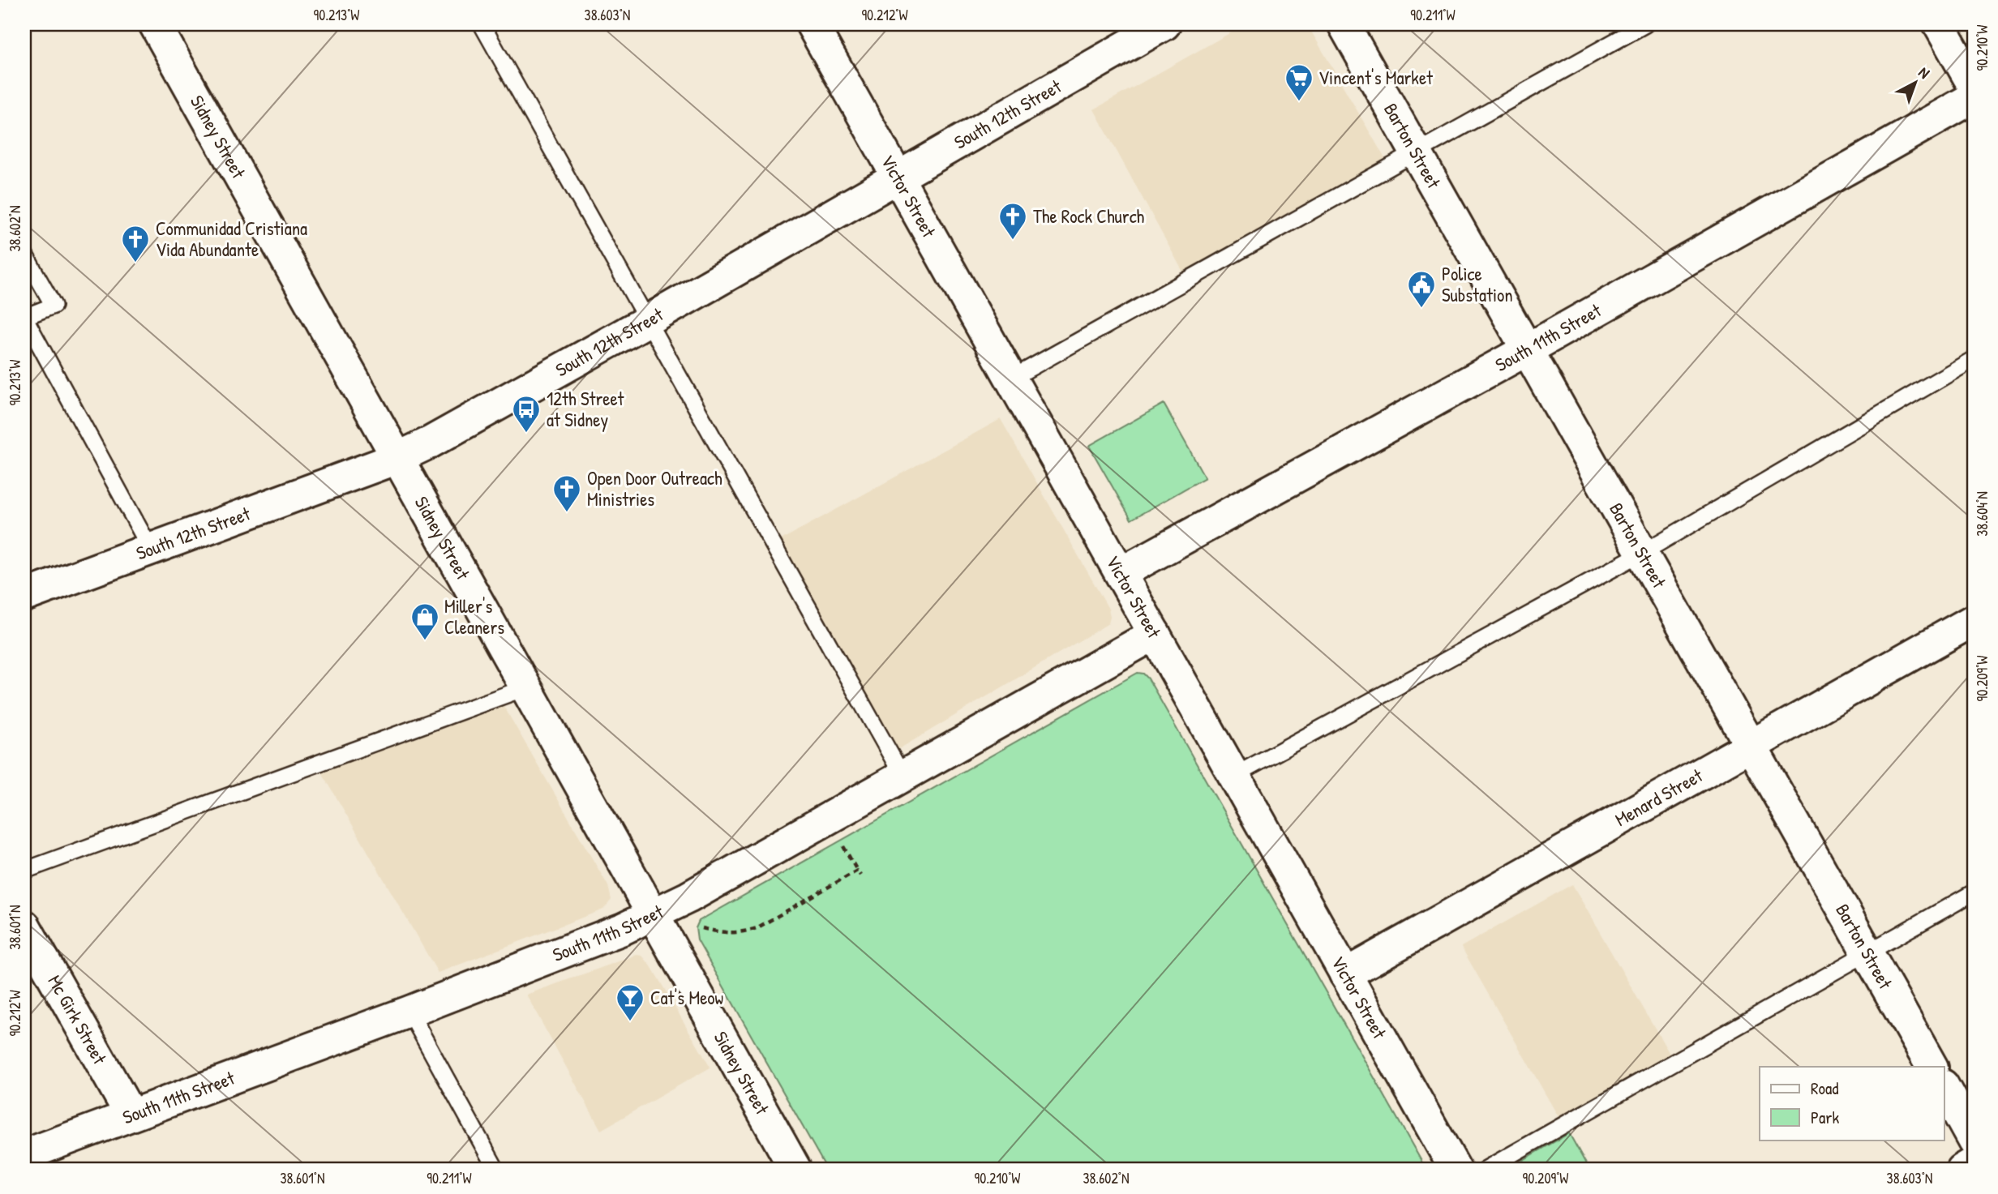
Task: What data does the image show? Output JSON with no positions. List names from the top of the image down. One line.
{"streets":{"street":["South 12th Street","Sidney Street","Barton Street","Victor Street","South 11th Street","Menard Street","Mc Girk Street"]},"crossings":[["South 12th Street","Sidney Street"],["South 12th Street","Victor Street"],["Sidney Street","South 11th Street"],["Barton Street","South 11th Street"],["Barton Street","Menard Street"],["Victor Street","South 11th Street"],["Victor Street","Menard Street"],["South 11th Street","Mc Girk Street"]],"places":{"supermarket":["Vincent's Market"],"church":["The Rock Church","Communidad Cristiana Vida Abundante","Open Door Outreach Ministries"],"public building":["Police Substation"],"bus stop":["12th Street at Sidney"],"shop":["Miller's Cleaners"],"bar":["Cat's Meow"]},"legend":["Road","Park"],"north":"top right","coordinates":["90.213°W","38.603°N","90.212°W","90.211°W","90.210°W","38.602°N","38.604°N","90.209°W","38.601°N"]}
